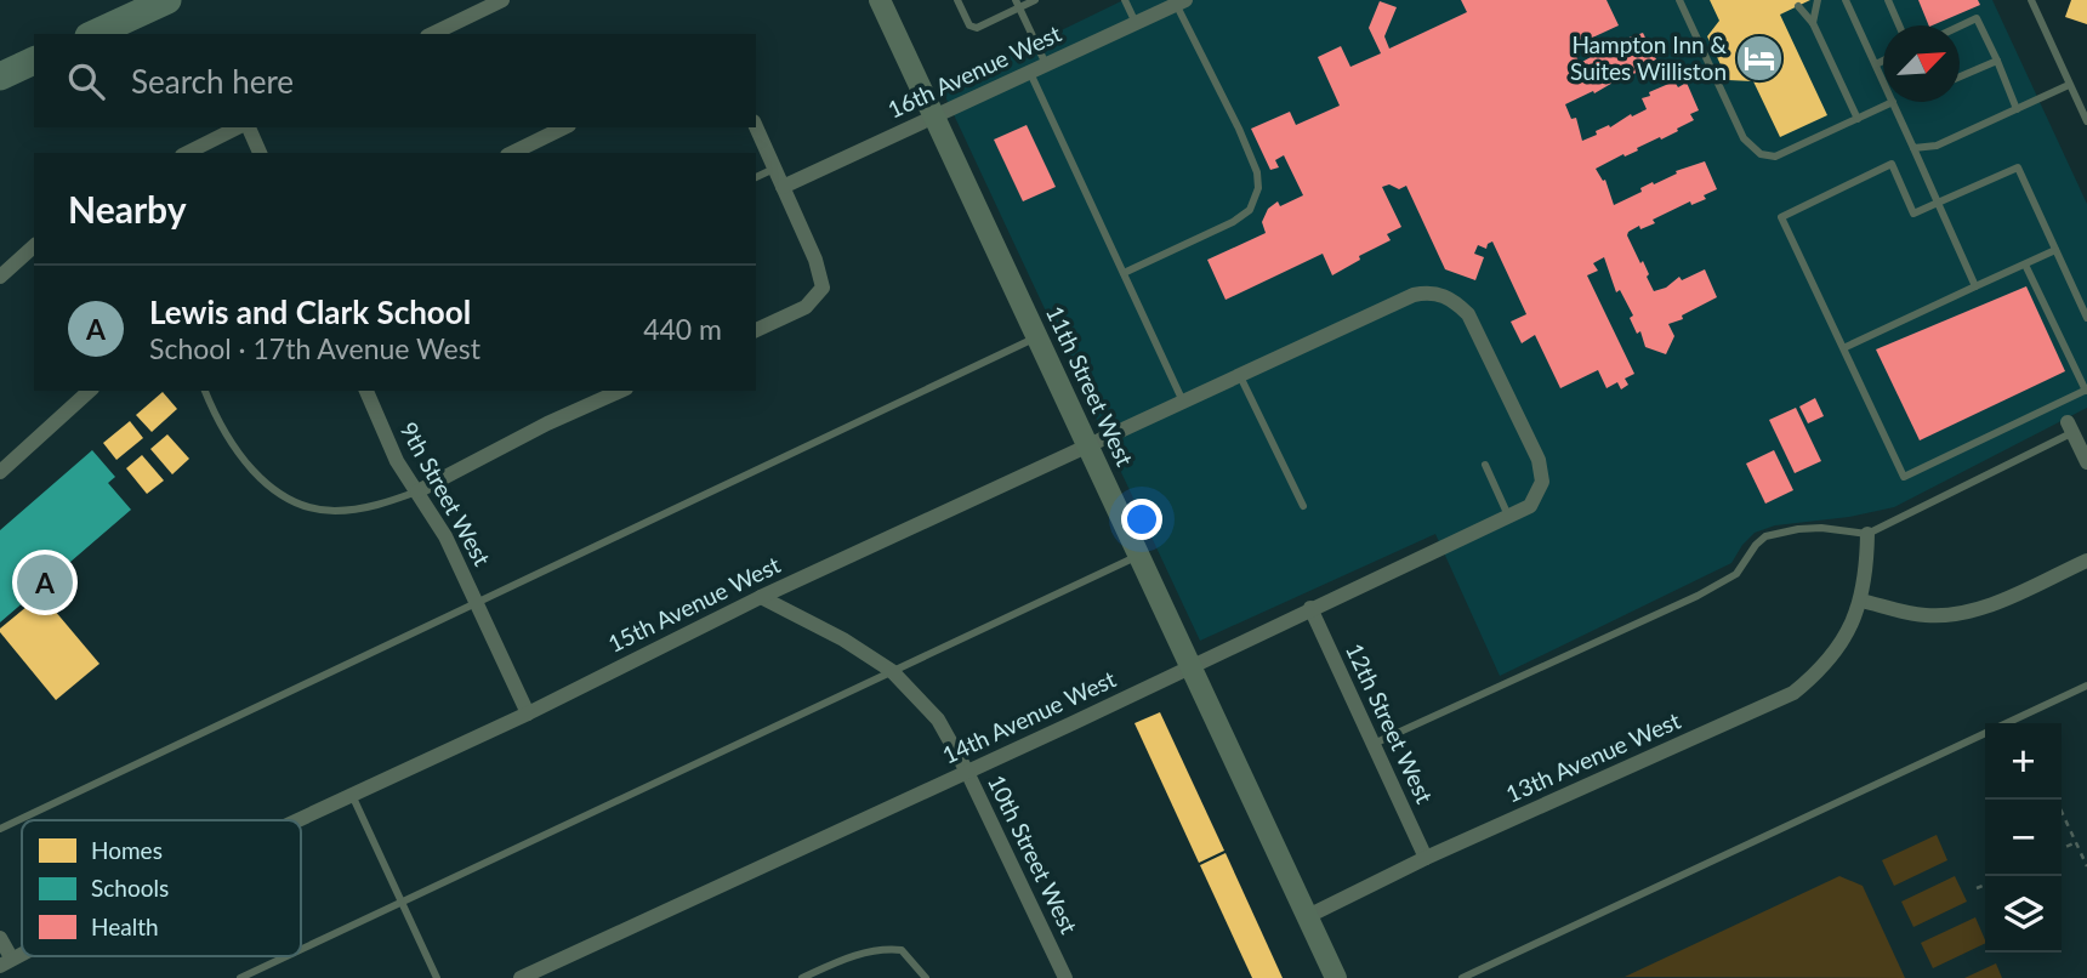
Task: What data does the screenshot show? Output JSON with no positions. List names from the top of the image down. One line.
{"streets":{"main road":["11th Street West"],"street":["16th Avenue West","9th Street West","15th Avenue West","14th Avenue West","12th Street West","13th Avenue West","10th Street West"]},"crossings":[["16th Avenue West","11th Street West"],["11th Street West","15th Avenue West"],["11th Street West","14th Avenue West"],["11th Street West","13th Avenue West"],["9th Street West","15th Avenue West"],["15th Avenue West","14th Avenue West"],["15th Avenue West","10th Street West"],["14th Avenue West","12th Street West"],["14th Avenue West","10th Street West"],["12th Street West","13th Avenue West"]],"places":{"hotel":["Hampton Inn & Suites Williston"]},"legend":["Homes","Schools","Health"],"north":"top right","page":{"search":"Search here","heading":"Nearby","list":[{"mark":"A","name":"Lewis and Clark School","note":"School · 17th Avenue West","value":"440 m"}],"pins":"A","map_buttons":["+","−"]}}
